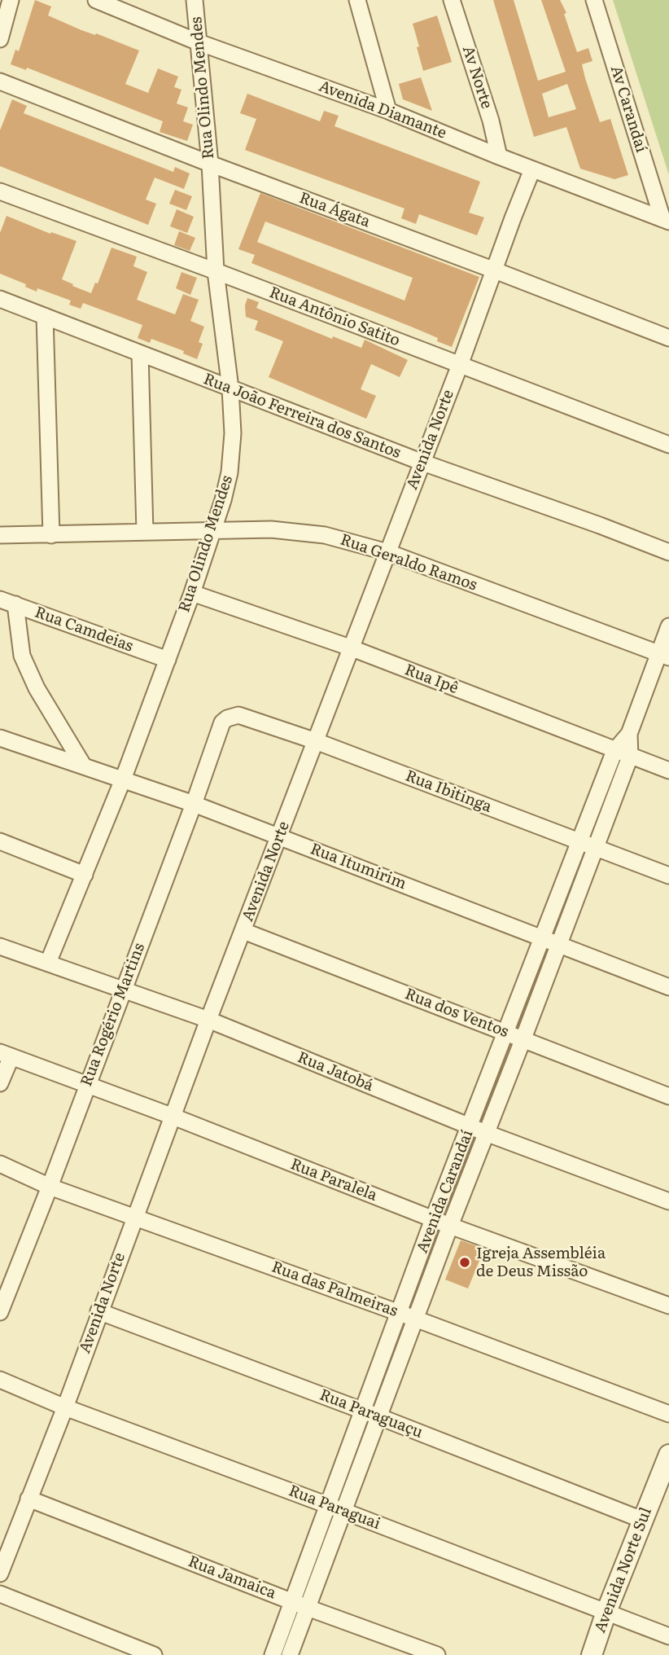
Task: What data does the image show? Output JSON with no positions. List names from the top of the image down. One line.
{"streets":{"street":["Av Norte","Rua Olindo Mendes","Av Carandaí","Avenida Diamante","Rua Ágata","Rua Antônio Satito","Rua João Ferreira dos Santos","Avenida Norte","Rua Geraldo Ramos","Rua Camdeias","Rua Ipê","Rua Ibitinga","Rua Itumirim","Rua dos Ventos","Rua Rogério Martins","Rua Jatobá","Rua Paralela","Avenida Carandaí","Rua das Palmeiras","Rua Paraguaçu","Rua Paraguai","Avenida Norte Sul","Rua Jamaica"]},"crossings":[["Av Norte","Avenida Diamante"],["Rua Olindo Mendes","Avenida Diamante"],["Rua Olindo Mendes","Rua Ágata"],["Rua Olindo Mendes","Rua Antônio Satito"],["Rua Olindo Mendes","Rua João Ferreira dos Santos"],["Rua Olindo Mendes","Rua Geraldo Ramos"],["Rua Olindo Mendes","Rua Camdeias"],["Rua Olindo Mendes","Rua Ipê"],["Rua Olindo Mendes","Rua Itumirim"],["Rua Olindo Mendes","Rua Jatobá"],["Av Carandaí","Avenida Diamante"],["Avenida Diamante","Avenida Norte"],["Rua Ágata","Avenida Norte"],["Rua Antônio Satito","Avenida Norte"],["Rua João Ferreira dos Santos","Avenida Norte"],["Avenida Norte","Rua Geraldo Ramos"],["Avenida Norte","Rua Ipê"],["Avenida Norte","Rua Ibitinga"],["Avenida Norte","Rua Itumirim"],["Avenida Norte","Rua dos Ventos"],["Avenida Norte","Rua Jatobá"],["Avenida Norte","Rua Paralela"],["Avenida Norte","Rua das Palmeiras"],["Avenida Norte","Rua Paraguaçu"],["Avenida Norte","Rua Paraguai"],["Avenida Norte","Rua Jamaica"],["Rua Geraldo Ramos","Avenida Carandaí"],["Rua Ipê","Avenida Carandaí"],["Rua Ibitinga","Rua Rogério Martins"],["Rua Ibitinga","Avenida Carandaí"],["Rua Itumirim","Rua Rogério Martins"],["Rua Itumirim","Avenida Carandaí"],["Rua dos Ventos","Avenida Carandaí"],["Rua Rogério Martins","Rua Jatobá"],["Rua Rogério Martins","Rua Paralela"],["Rua Rogério Martins","Rua das Palmeiras"],["Rua Jatobá","Avenida Carandaí"],["Rua Paralela","Avenida Carandaí"],["Avenida Carandaí","Rua das Palmeiras"],["Avenida Carandaí","Rua Paraguaçu"],["Avenida Carandaí","Rua Paraguai"],["Avenida Carandaí","Rua Jamaica"],["Rua Paraguaçu","Avenida Norte Sul"],["Rua Paraguai","Avenida Norte Sul"]],"places":["Igreja Assembléia de Deus Missão"]}
